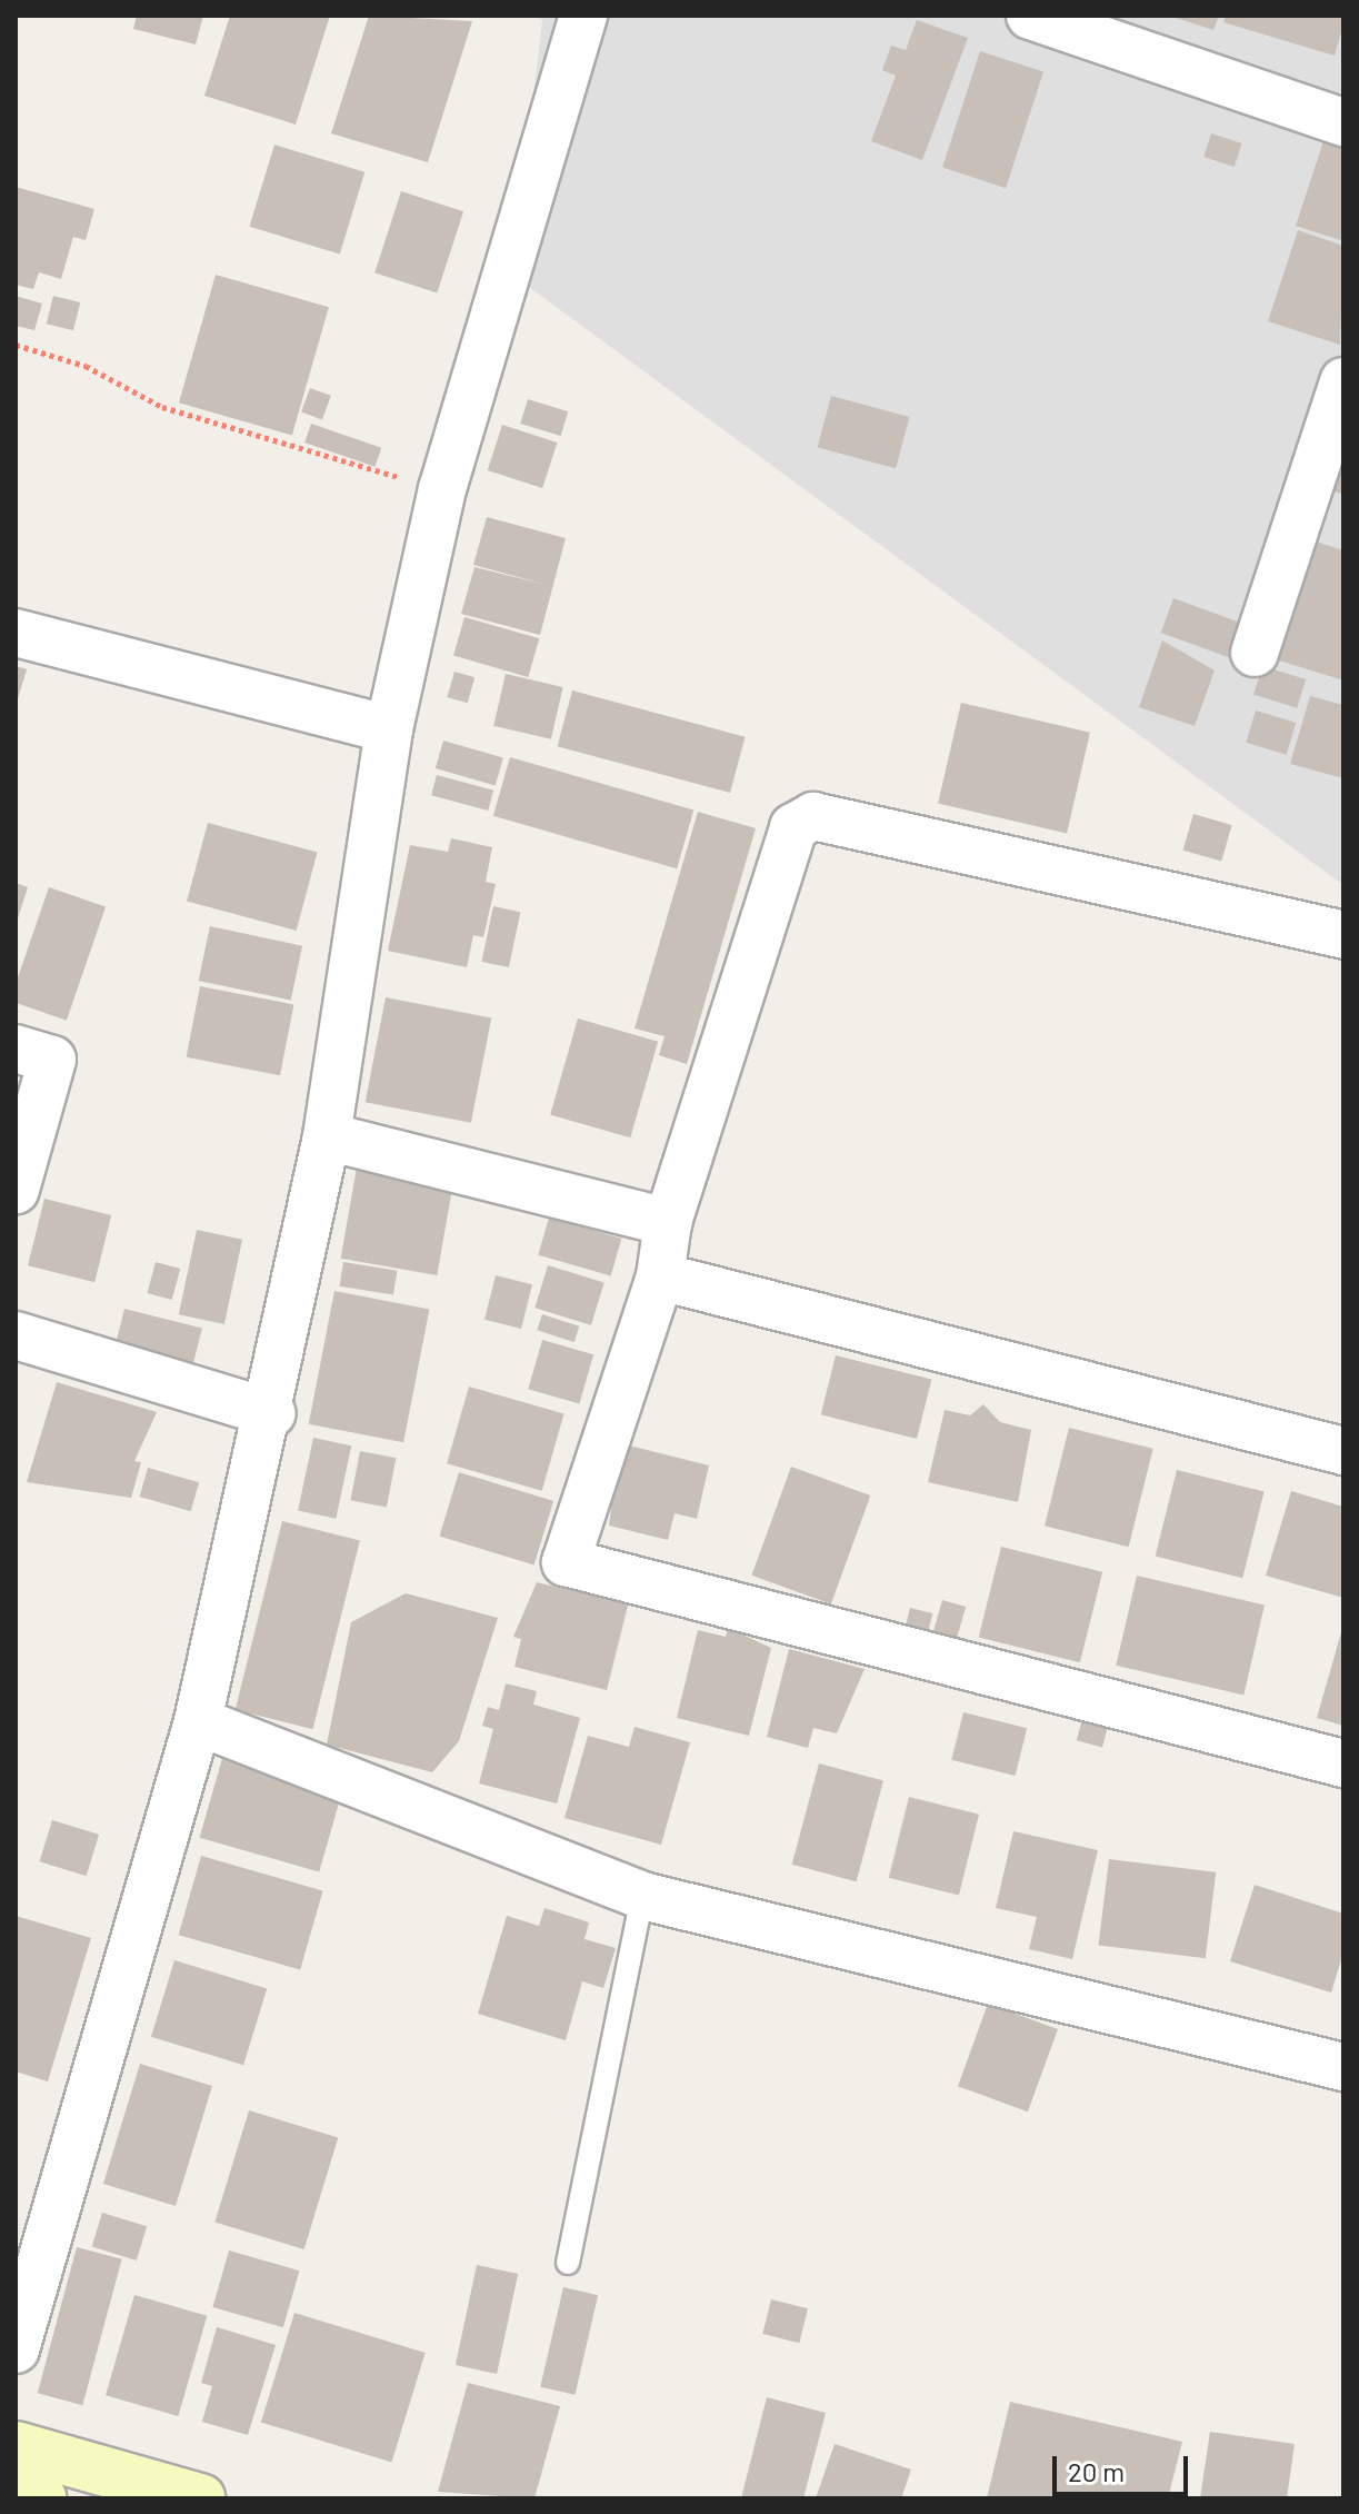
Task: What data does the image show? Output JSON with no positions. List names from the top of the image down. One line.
{"scale_bar":"20 m"}
